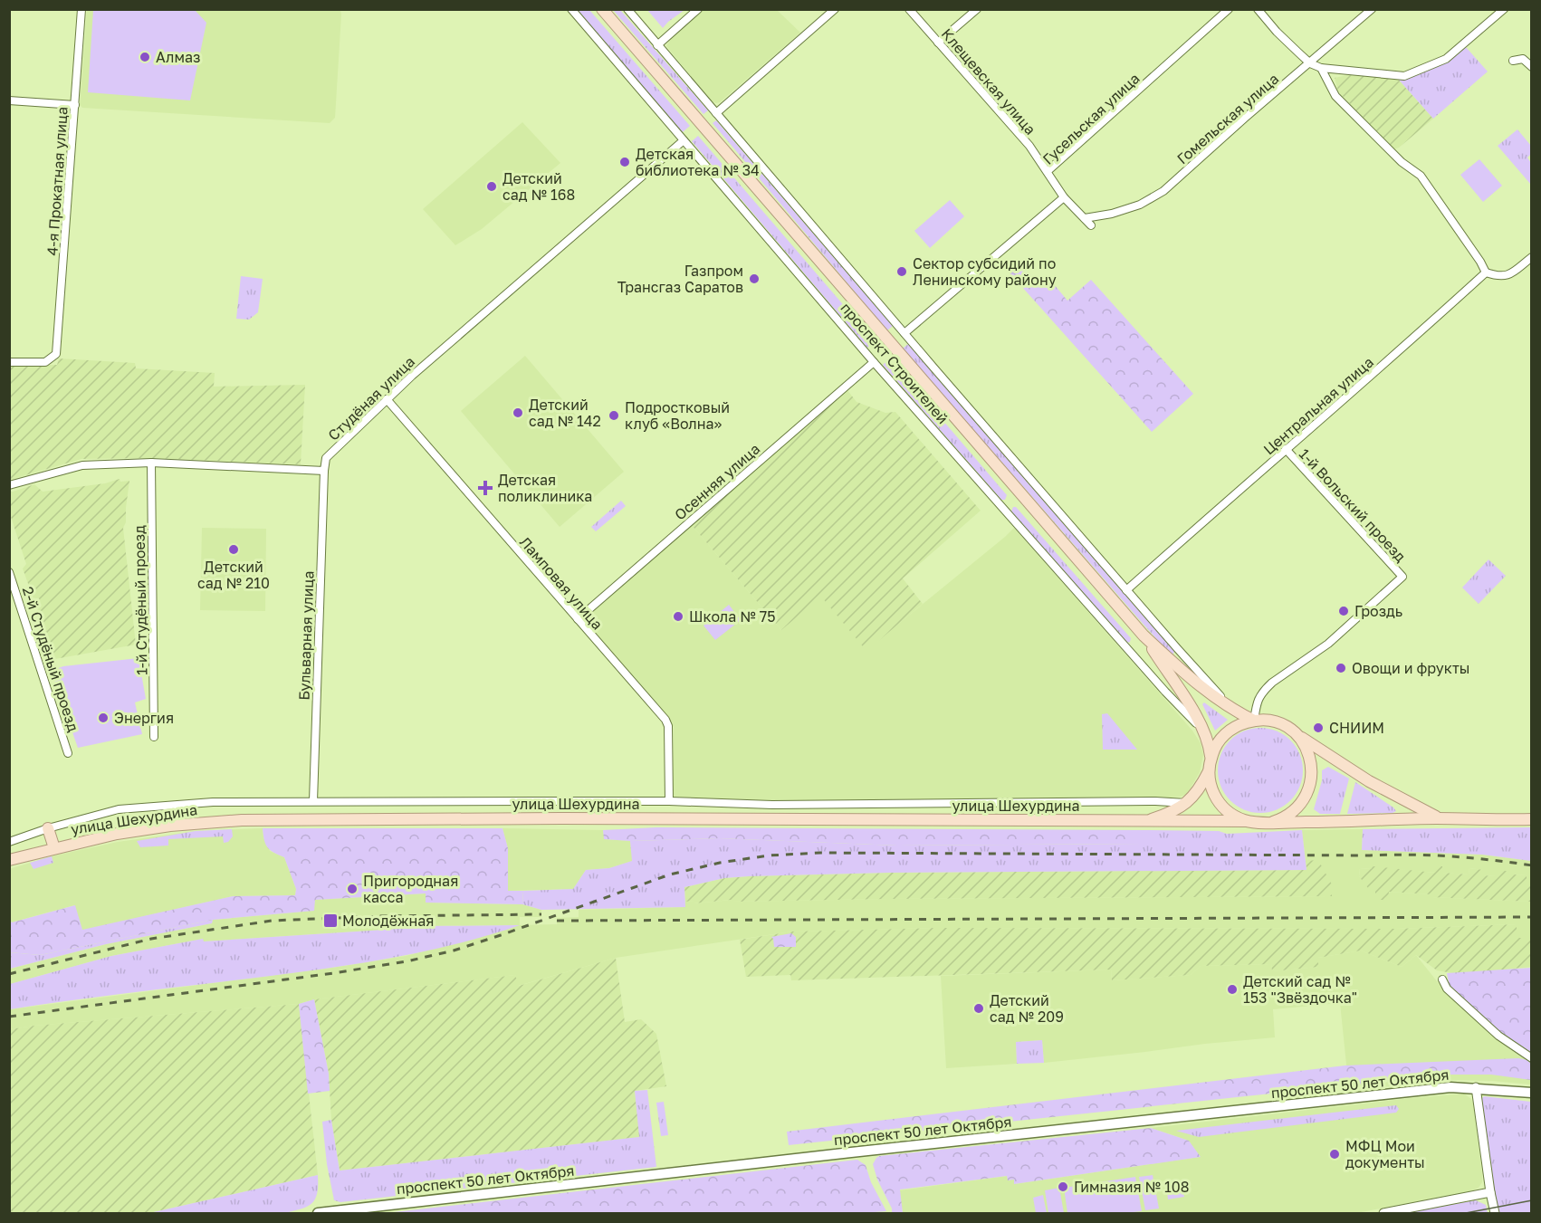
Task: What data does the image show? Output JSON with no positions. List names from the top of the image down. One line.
{"streets":{"main road":["проспект Строителей","улица Шехурдина","проспект 50 лет Октября"],"street":["Клещевская улица","Гусельская улица","Гомельская улица","4-я Прокатная улица","Студёная улица","Центральная улица","Осенняя улица","1-й Вольский проезд","Ламповая улица","1-й Студёный проезд","Бульварная улица","2-й Студёный проезд"]},"crossings":[["Клещевская улица","Гусельская улица"],["проспект Строителей","Студёная улица"],["проспект Строителей","Центральная улица"],["проспект Строителей","Осенняя улица"],["проспект Строителей","1-й Вольский проезд"],["проспект Строителей","улица Шехурдина"],["Студёная улица","Ламповая улица"],["Студёная улица","Бульварная улица"],["Центральная улица","1-й Вольский проезд"],["Осенняя улица","Ламповая улица"],["1-й Вольский проезд","улица Шехурдина"]],"places":{"other":["Алмаз","Детская библиотека № 34","Детский сад № 168","Сектор субсидий по Ленинскому району","Газпром Трансгаз Саратов","Детский сад № 142","Подростковый клуб «Волна»","Детский сад № 210","Гроздь","Школа № 75","Овощи и фрукты","Энергия","СНИИМ","Пригородная касса","Детский сад № 153 \"Звёздочка\"","Детский сад № 209","МФЦ Мои документы","Гимназия № 108"],"health":["Детская поликлиника"],"transit":["Молодёжная"]}}
